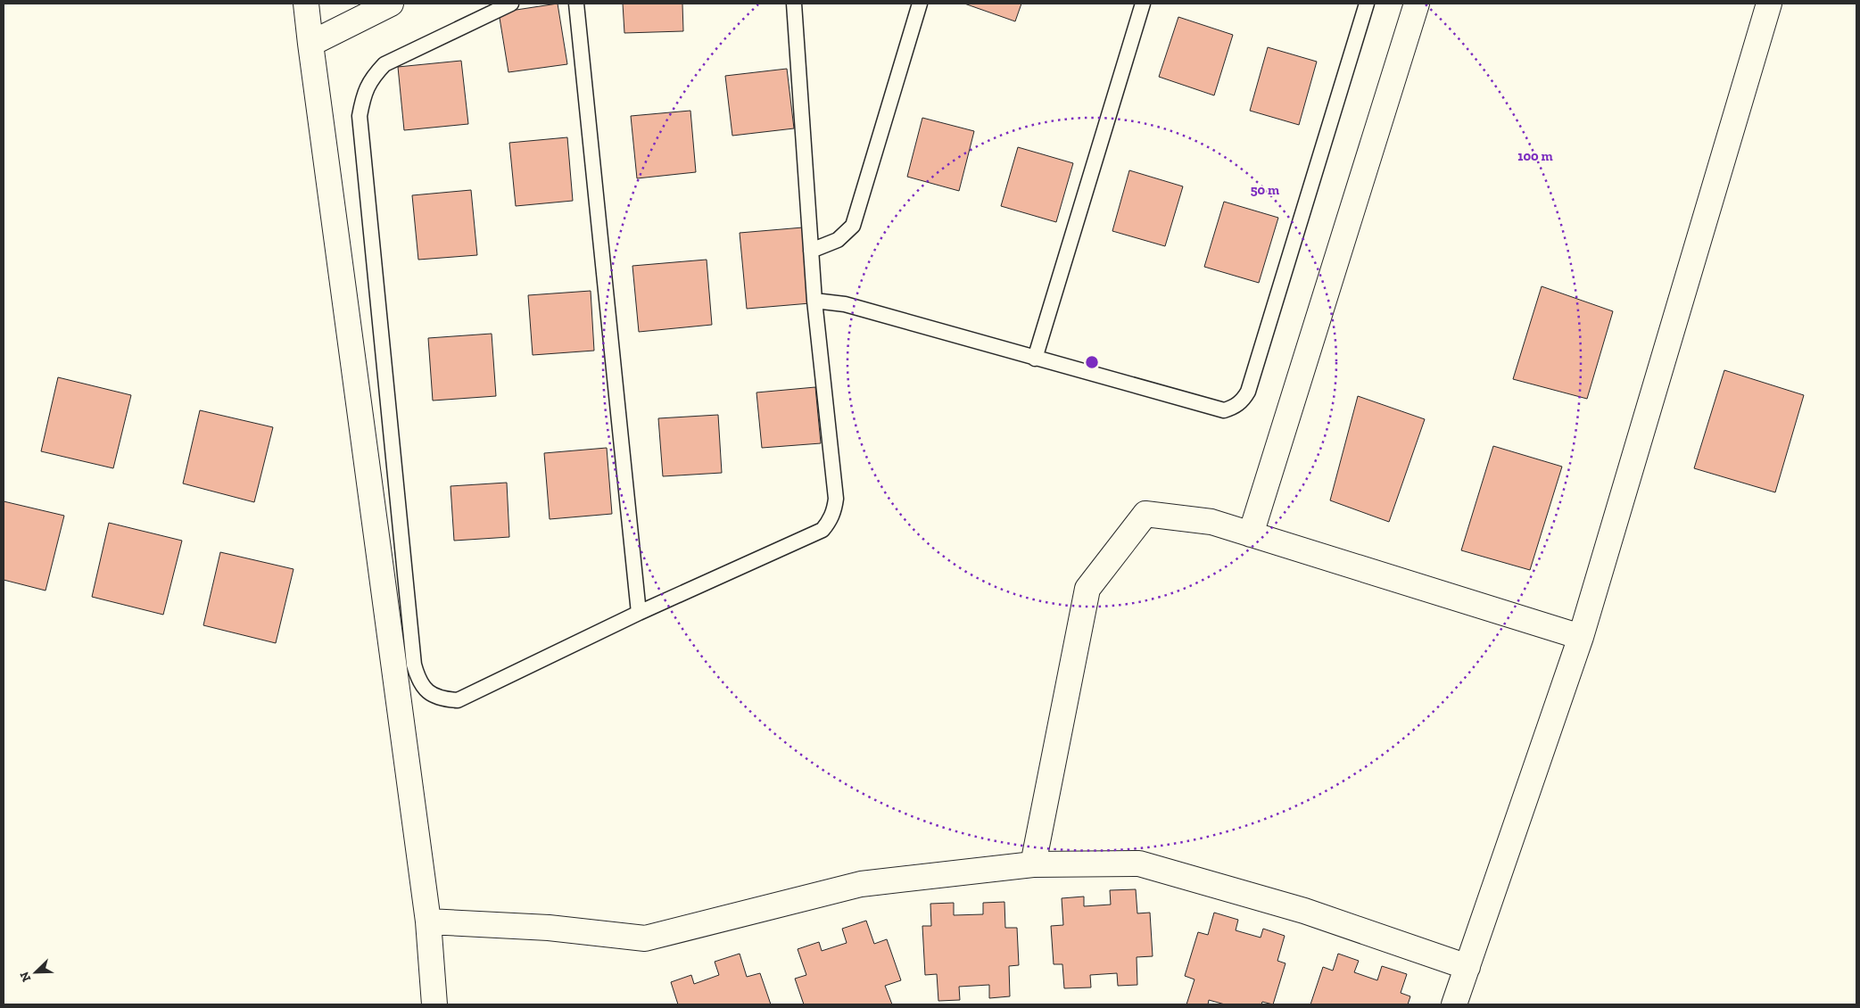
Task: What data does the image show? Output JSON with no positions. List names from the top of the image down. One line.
{"north":"bottom left","rings":["100 m","50 m"]}
